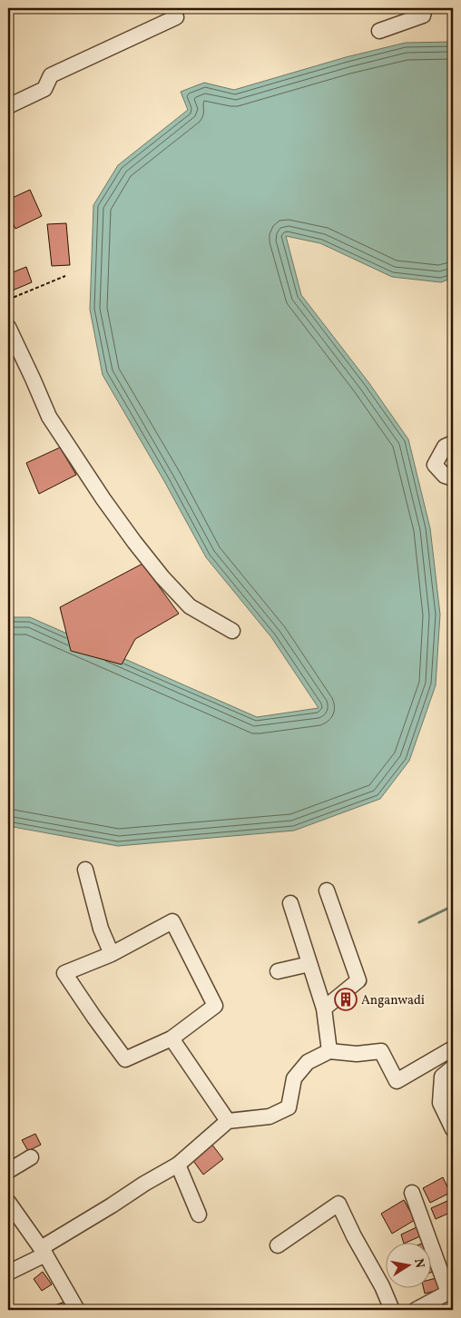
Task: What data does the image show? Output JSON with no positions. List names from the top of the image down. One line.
{"places":{"building":["Anganwadi"]},"north":"right"}
